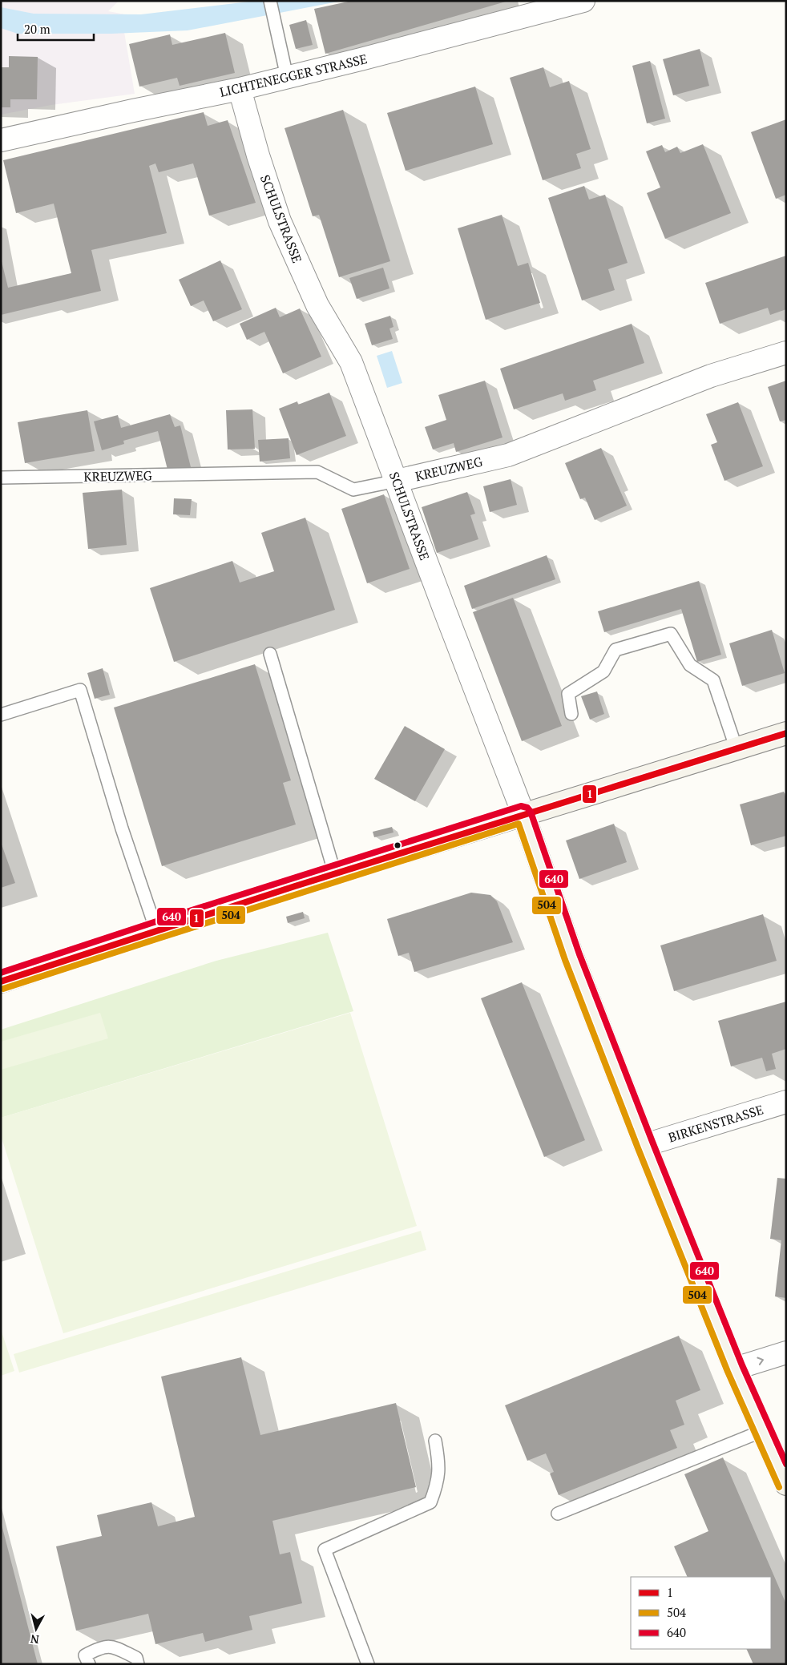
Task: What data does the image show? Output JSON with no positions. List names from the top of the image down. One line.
{"streets":{"main road":["SCHULSTRASSE"],"street":["LICHTENEGGER STRASSE","KREUZWEG","BIRKENSTRASSE"]},"crossings":[["LICHTENEGGER STRASSE","SCHULSTRASSE"],["SCHULSTRASSE","KREUZWEG"],["SCHULSTRASSE","BIRKENSTRASSE"]],"lines":["transit line 1","transit line 640","transit line 504"],"legend":["1","504","640"],"scale_bar":"20 m","north":"bottom"}
